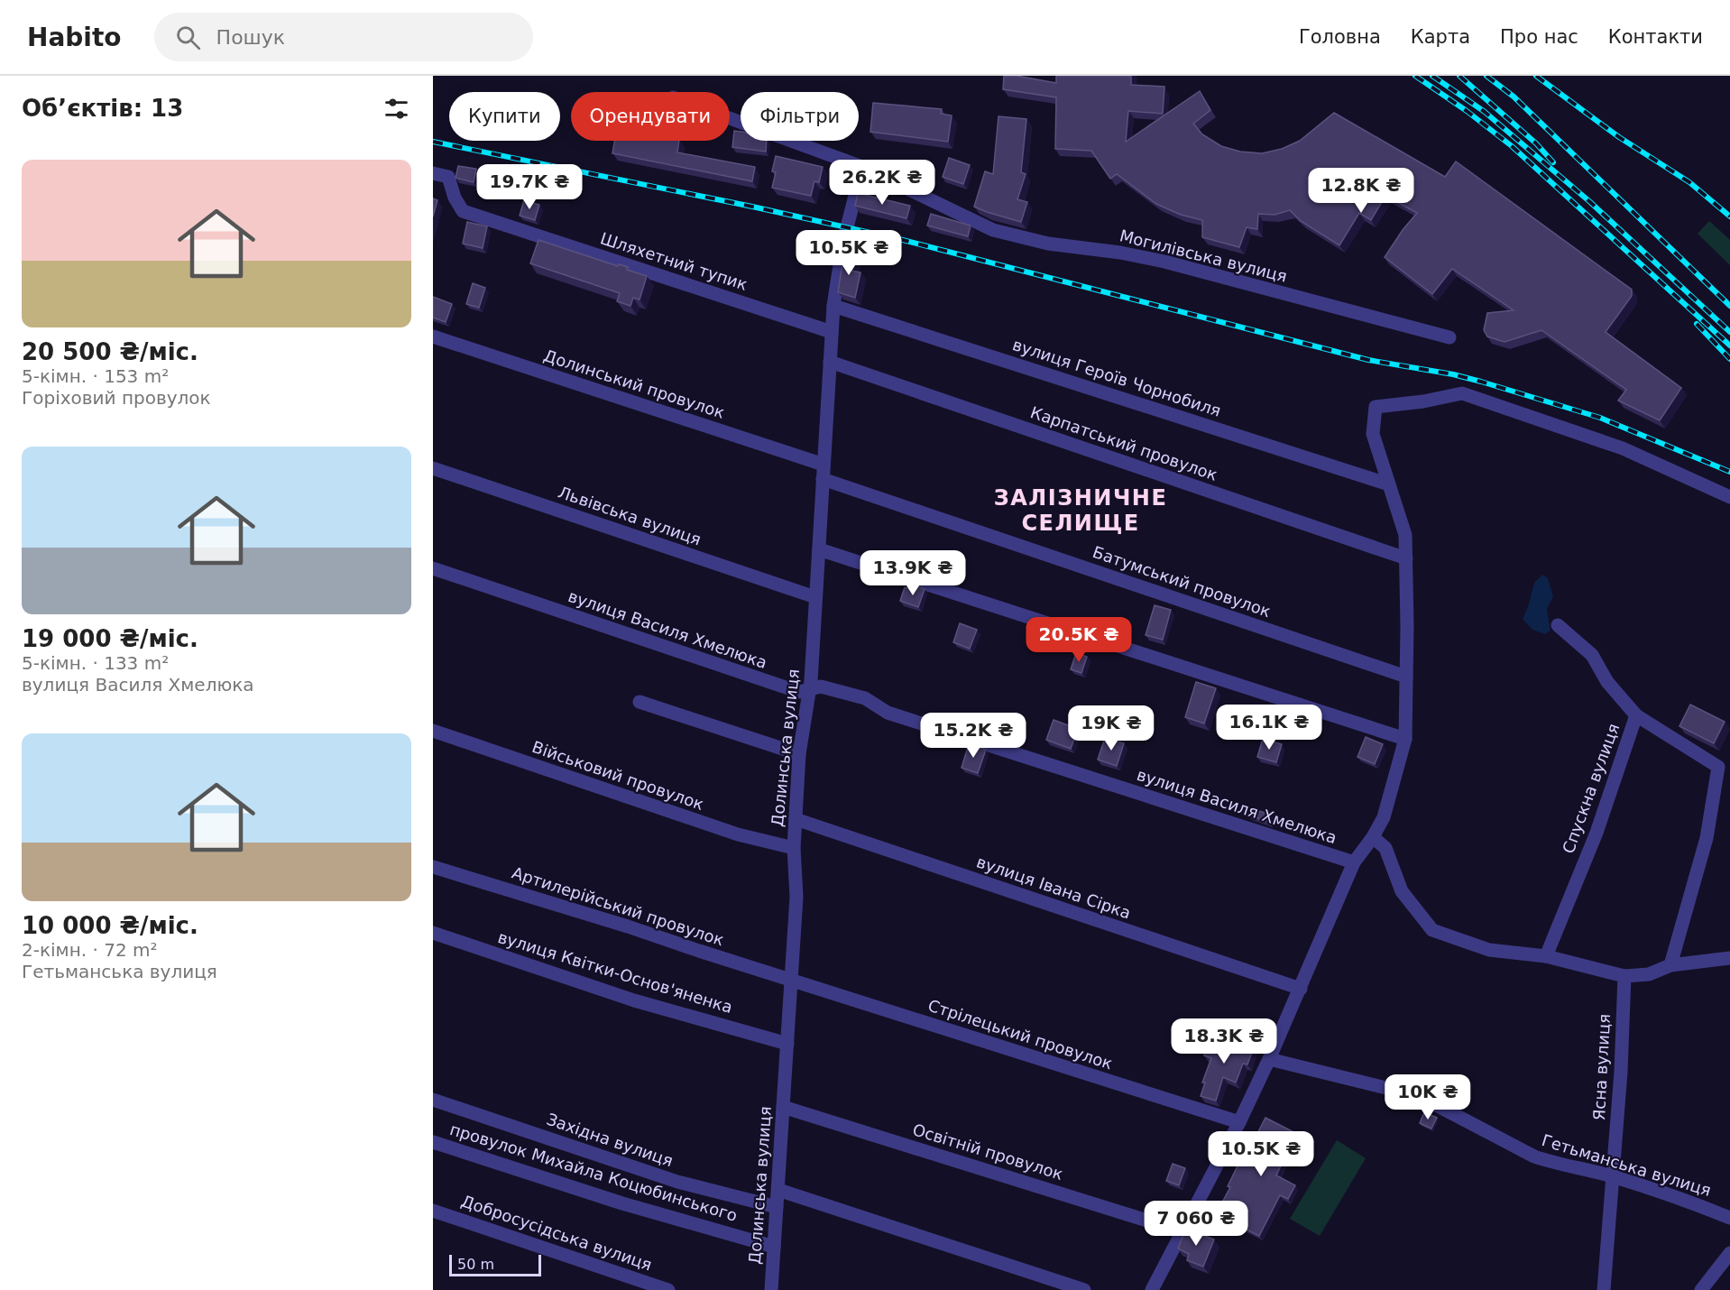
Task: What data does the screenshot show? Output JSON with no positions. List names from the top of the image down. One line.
{"streets":{"street":["Могилівська вулиця","Шляхетний тупик","вулиця Героїв Чорнобиля","Долинський провулок","Карпатський провулок","Львівська вулиця","Батумський провулок","вулиця Василя Хмелюка","Долинська вулиця","Військовий провулок","Спускна вулиця","вулиця Івана Сірка","Артилерійський провулок","вулиця Квітки-Основ'яненка","Стрілецький провулок","Ясна вулиця","Західна вулиця","Освітній провулок","Гетьманська вулиця","провулок Михайла Коцюбинського","Добросусідська вулиця"]},"crossings":[["Могилівська вулиця","Долинська вулиця"],["Шляхетний тупик","Долинська вулиця"],["вулиця Героїв Чорнобиля","Долинська вулиця"],["Долинський провулок","Долинська вулиця"],["Карпатський провулок","Долинська вулиця"],["Львівська вулиця","Долинська вулиця"],["Батумський провулок","Долинська вулиця"],["вулиця Василя Хмелюка","Долинська вулиця"],["Долинська вулиця","Військовий провулок"],["Долинська вулиця","вулиця Івана Сірка"],["Долинська вулиця","Артилерійський провулок"],["Долинська вулиця","вулиця Квітки-Основ'яненка"],["Долинська вулиця","Стрілецький провулок"],["Долинська вулиця","Західна вулиця"],["Долинська вулиця","Освітній провулок"],["Долинська вулиця","провулок Михайла Коцюбинського"],["Артилерійський провулок","Стрілецький провулок"],["Ясна вулиця","Гетьманська вулиця"]],"districts":["ЗАЛІЗНИЧНЕ СЕЛИЩЕ"],"scale_bar":"50 m","page":{"header":"Habito","search":"Пошук","nav":["Головна","Карта","Про нас","Контакти"],"heading":"Об’єктів: 13","chip":["Купити","Орендувати","Фільтри"],"list":[{"name":"20 500 ₴/міс.","note":"5-кімн. · 153 m² · Горіховий провулок"},{"name":"19 000 ₴/міс.","note":"5-кімн. · 133 m² · вулиця Василя Хмелюка"},{"name":"10 000 ₴/міс.","note":"2-кімн. · 72 m² · Гетьманська вулиця"}],"price":["26.2K ₴","19.7K ₴","12.8K ₴","10.5K ₴","13.9K ₴","20.5K ₴","16.1K ₴","19K ₴","15.2K ₴","18.3K ₴","10K ₴","10.5K ₴","7 060 ₴"],"scale":"50 m"}}
